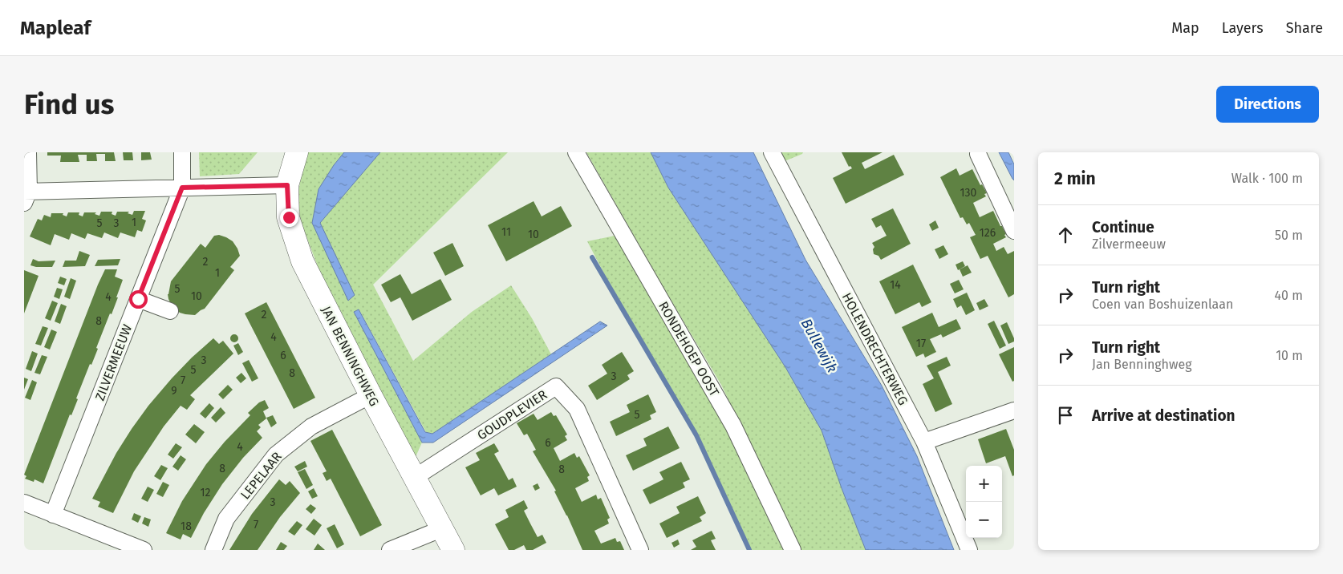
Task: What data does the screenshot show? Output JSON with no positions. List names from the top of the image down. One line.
{"streets":{"street":["RONDEHOEP OOST","HOLENDRECHTERWEG","JAN BENNINGHWEG","ZILVERMEEUW","GOUDPLEVIER","LEPELAAR"]},"crossings":[["JAN BENNINGHWEG","GOUDPLEVIER"],["JAN BENNINGHWEG","LEPELAAR"]],"water":["Bullewijk"],"house_numbers":["130","1","5","3","11","126","10","2","1","14","5","10","4","2","8","4","17","6","3","5","8","3","7","9","5","6","4","8","8","12","3","7","18"],"page":{"header":"Mapleaf","nav":["Map","Layers","Share"],"buttons":"Directions","title":"Find us","heading":["2 min","Walk · 100 m"],"list":[["Continue","Zilvermeeuw","50 m"],["Turn right","Coen van Boshuizenlaan","40 m"],["Turn right","Jan Benninghweg","10 m"],"Arrive at destination"],"map_buttons":["+","−"]}}
